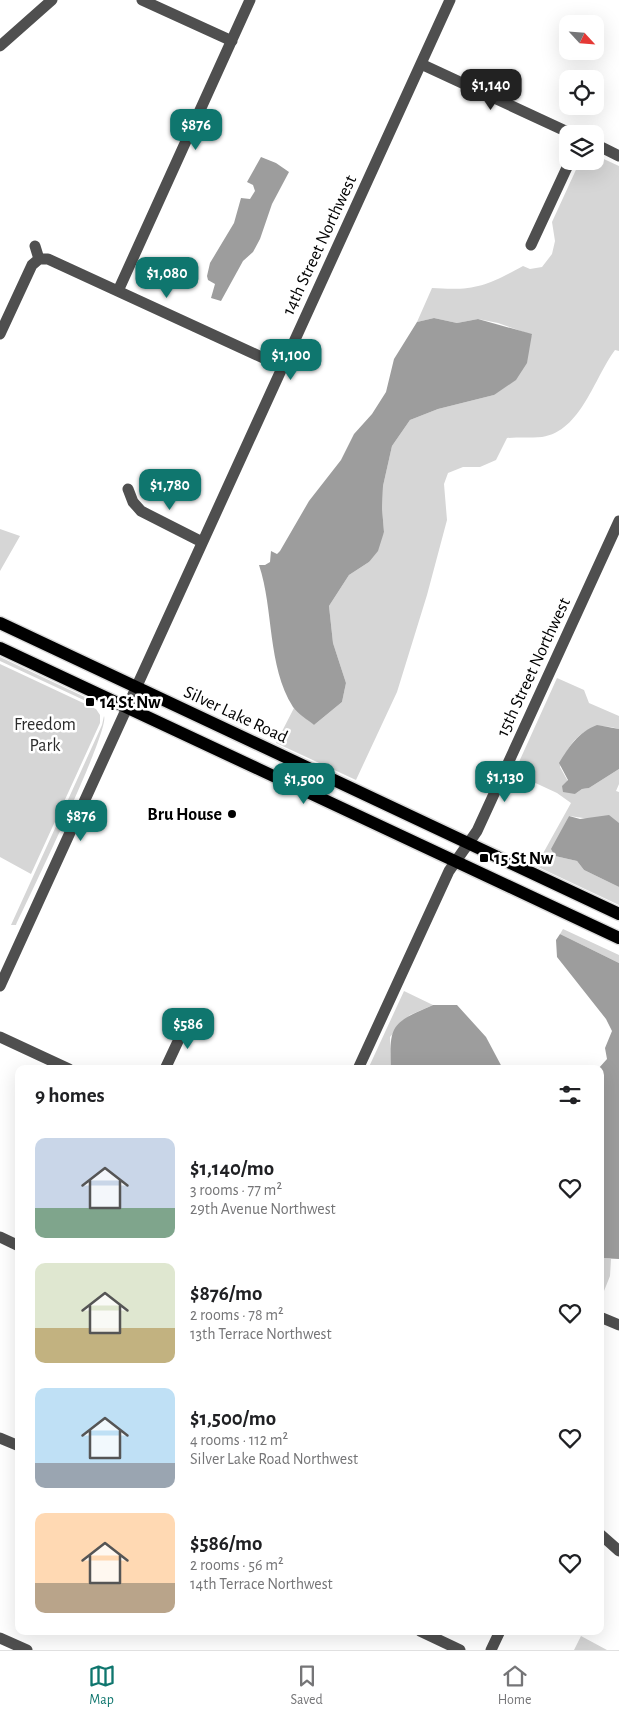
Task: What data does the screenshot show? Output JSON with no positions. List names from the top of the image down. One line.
{"streets":{"main road":["Silver Lake Road"],"street":["14th Street Northwest","15th Street Northwest"]},"crossings":[["14th Street Northwest","Silver Lake Road"],["15th Street Northwest","Silver Lake Road"]],"parks":["Freedom Park"],"places":{"transit":["14 St Nw","15 St Nw"],"other":["Bru House"]},"north":"bottom right","page":{"price":["$1,140","$876","$1,080","$1,100","$1,780","$1,130","$1,500","$876","$586"],"heading":"9 homes","list":[{"name":"$1,140/mo","note":"3 rooms · 77 m² · 29th Avenue Northwest"},{"name":"$876/mo","note":"2 rooms · 78 m² · 13th Terrace Northwest"},{"name":"$1,500/mo","note":"4 rooms · 112 m² · Silver Lake Road Northwest"},{"name":"$586/mo","note":"2 rooms · 56 m² · 14th Terrace Northwest"}],"tabs":["Map","Saved","Home"]}}
